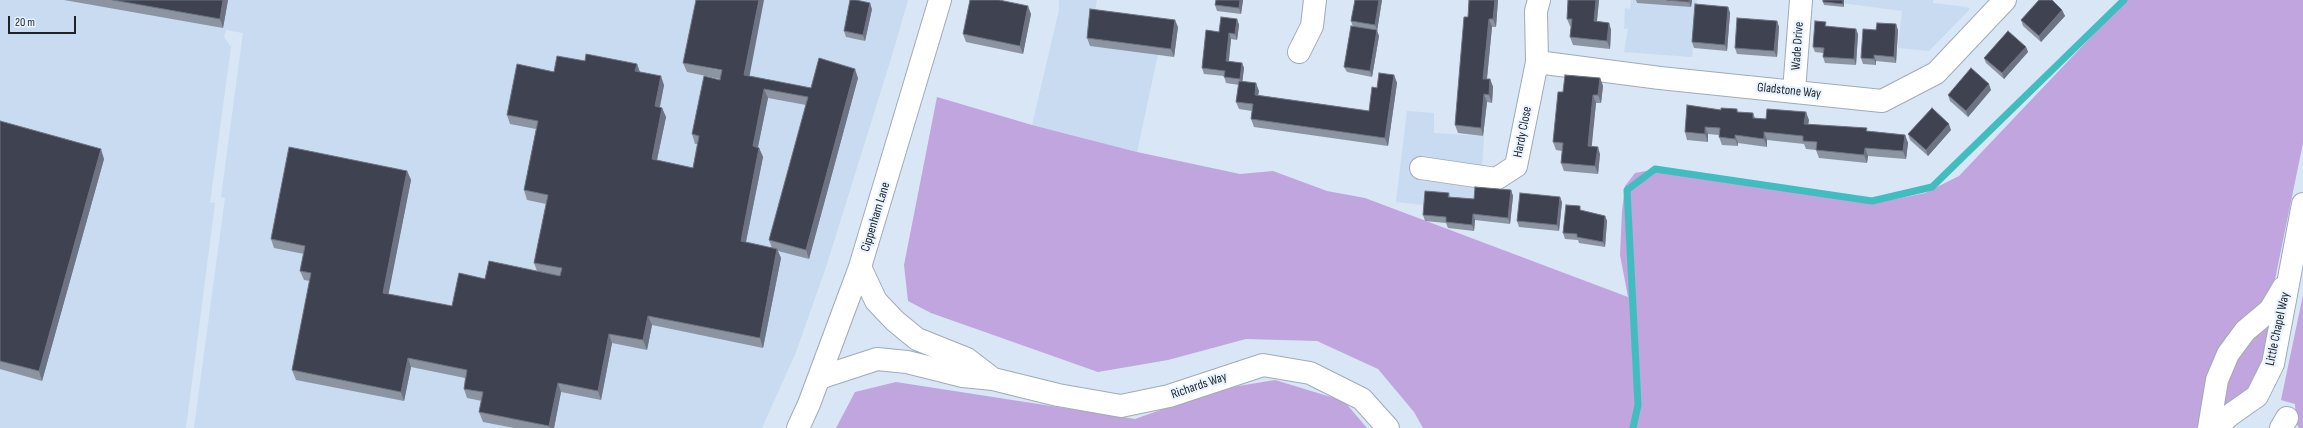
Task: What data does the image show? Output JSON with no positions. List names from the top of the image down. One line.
{"streets":{"street":["Wade Drive","Gladstone Way","Hardy Close","Cippenham Lane","Little Chapel Way","Richards Way"]},"crossings":[["Wade Drive","Gladstone Way"],["Gladstone Way","Hardy Close"],["Cippenham Lane","Richards Way"]],"scale_bar":"20 m"}
